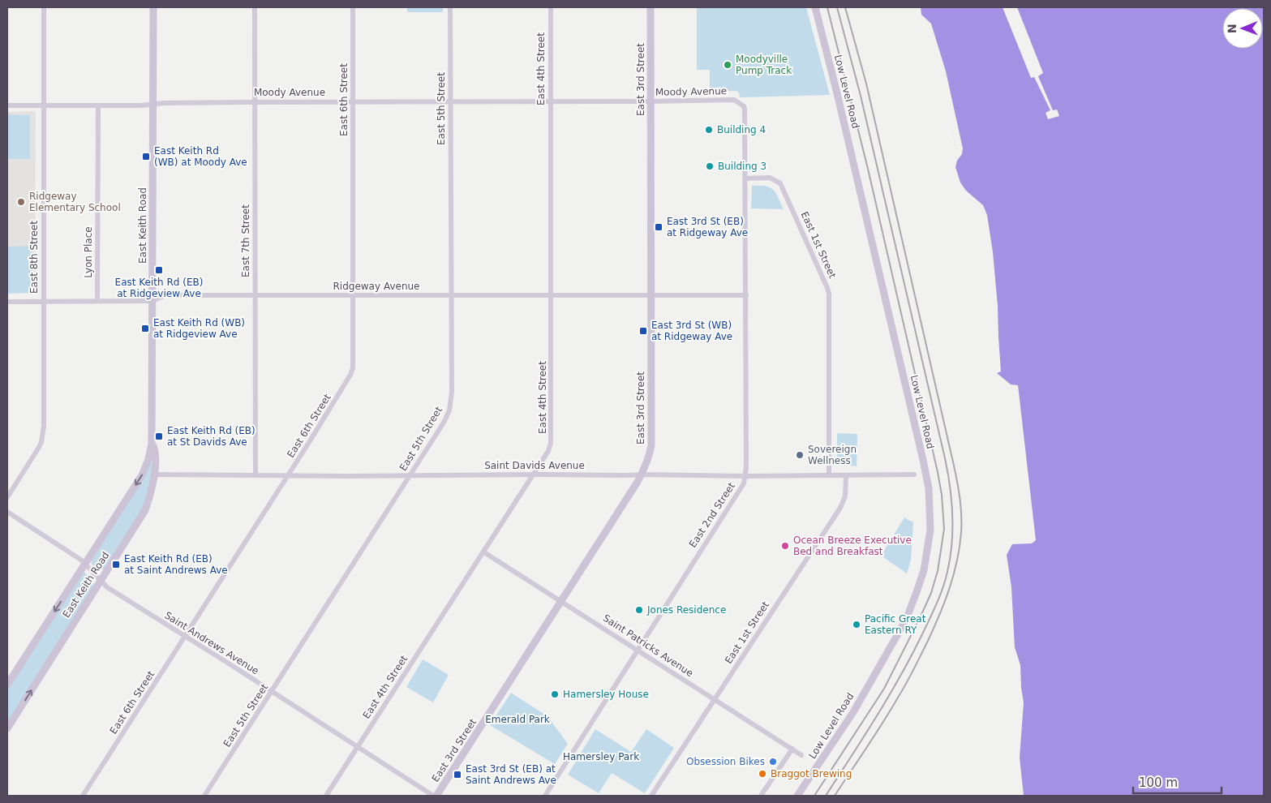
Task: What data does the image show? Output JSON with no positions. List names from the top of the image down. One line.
{"streets":{"street":["East 4th Street","East 3rd Street","Moody Avenue","Low Level Road","East 6th Street","East 5th Street","East Keith Road","East 7th Street","East 1st Street","Lyon Place","East 8th Street","Ridgeway Avenue","Saint Davids Avenue","East 2nd Street","Saint Andrews Avenue","Saint Patricks Avenue"]},"crossings":[["East 4th Street","Moody Avenue"],["East 4th Street","Ridgeway Avenue"],["East 4th Street","Saint Davids Avenue"],["East 4th Street","Saint Andrews Avenue"],["East 4th Street","Saint Patricks Avenue"],["East 3rd Street","Moody Avenue"],["East 3rd Street","Ridgeway Avenue"],["East 3rd Street","Saint Davids Avenue"],["East 3rd Street","Saint Andrews Avenue"],["East 3rd Street","Saint Patricks Avenue"],["Moody Avenue","East 6th Street"],["Moody Avenue","East 5th Street"],["Moody Avenue","East Keith Road"],["Moody Avenue","East 7th Street"],["Moody Avenue","Lyon Place"],["Moody Avenue","East 8th Street"],["Moody Avenue","East 2nd Street"],["East 6th Street","Ridgeway Avenue"],["East 6th Street","Saint Davids Avenue"],["East 6th Street","Saint Andrews Avenue"],["East 5th Street","Ridgeway Avenue"],["East 5th Street","Saint Davids Avenue"],["East 5th Street","Saint Andrews Avenue"],["East Keith Road","Ridgeway Avenue"],["East Keith Road","Saint Davids Avenue"],["East Keith Road","Saint Andrews Avenue"],["East 7th Street","Ridgeway Avenue"],["East 7th Street","Saint Davids Avenue"],["East 1st Street","Saint Davids Avenue"],["East 1st Street","East 2nd Street"],["East 1st Street","Saint Patricks Avenue"],["Lyon Place","Ridgeway Avenue"],["East 8th Street","Ridgeway Avenue"],["Ridgeway Avenue","East 2nd Street"],["Saint Davids Avenue","East 2nd Street"],["East 2nd Street","Saint Patricks Avenue"]],"parks":["Emerald Park","Hamersley Park"],"places":{"other":["Moodyville Pump Track","Building 4","Building 3","Ridgeway Elementary School","Sovereign Wellness","Ocean Breeze Executive Bed and Breakfast","Jones Residence","Pacific Great Eastern RY","Hamersley House","Obsession Bikes","Braggot Brewing"],"transit":["East Keith Rd (WB) at Moody Ave","East 3rd St (EB) at Ridgeway Ave","East Keith Rd (EB) at Ridgeview Ave","East Keith Rd (WB) at Ridgeview Ave","East 3rd St (WB) at Ridgeway Ave","East Keith Rd (EB) at St Davids Ave","East Keith Rd (EB) at Saint Andrews Ave","East 3rd St (EB) at Saint Andrews Ave"]},"scale_bar":"100 m","north":"left"}
